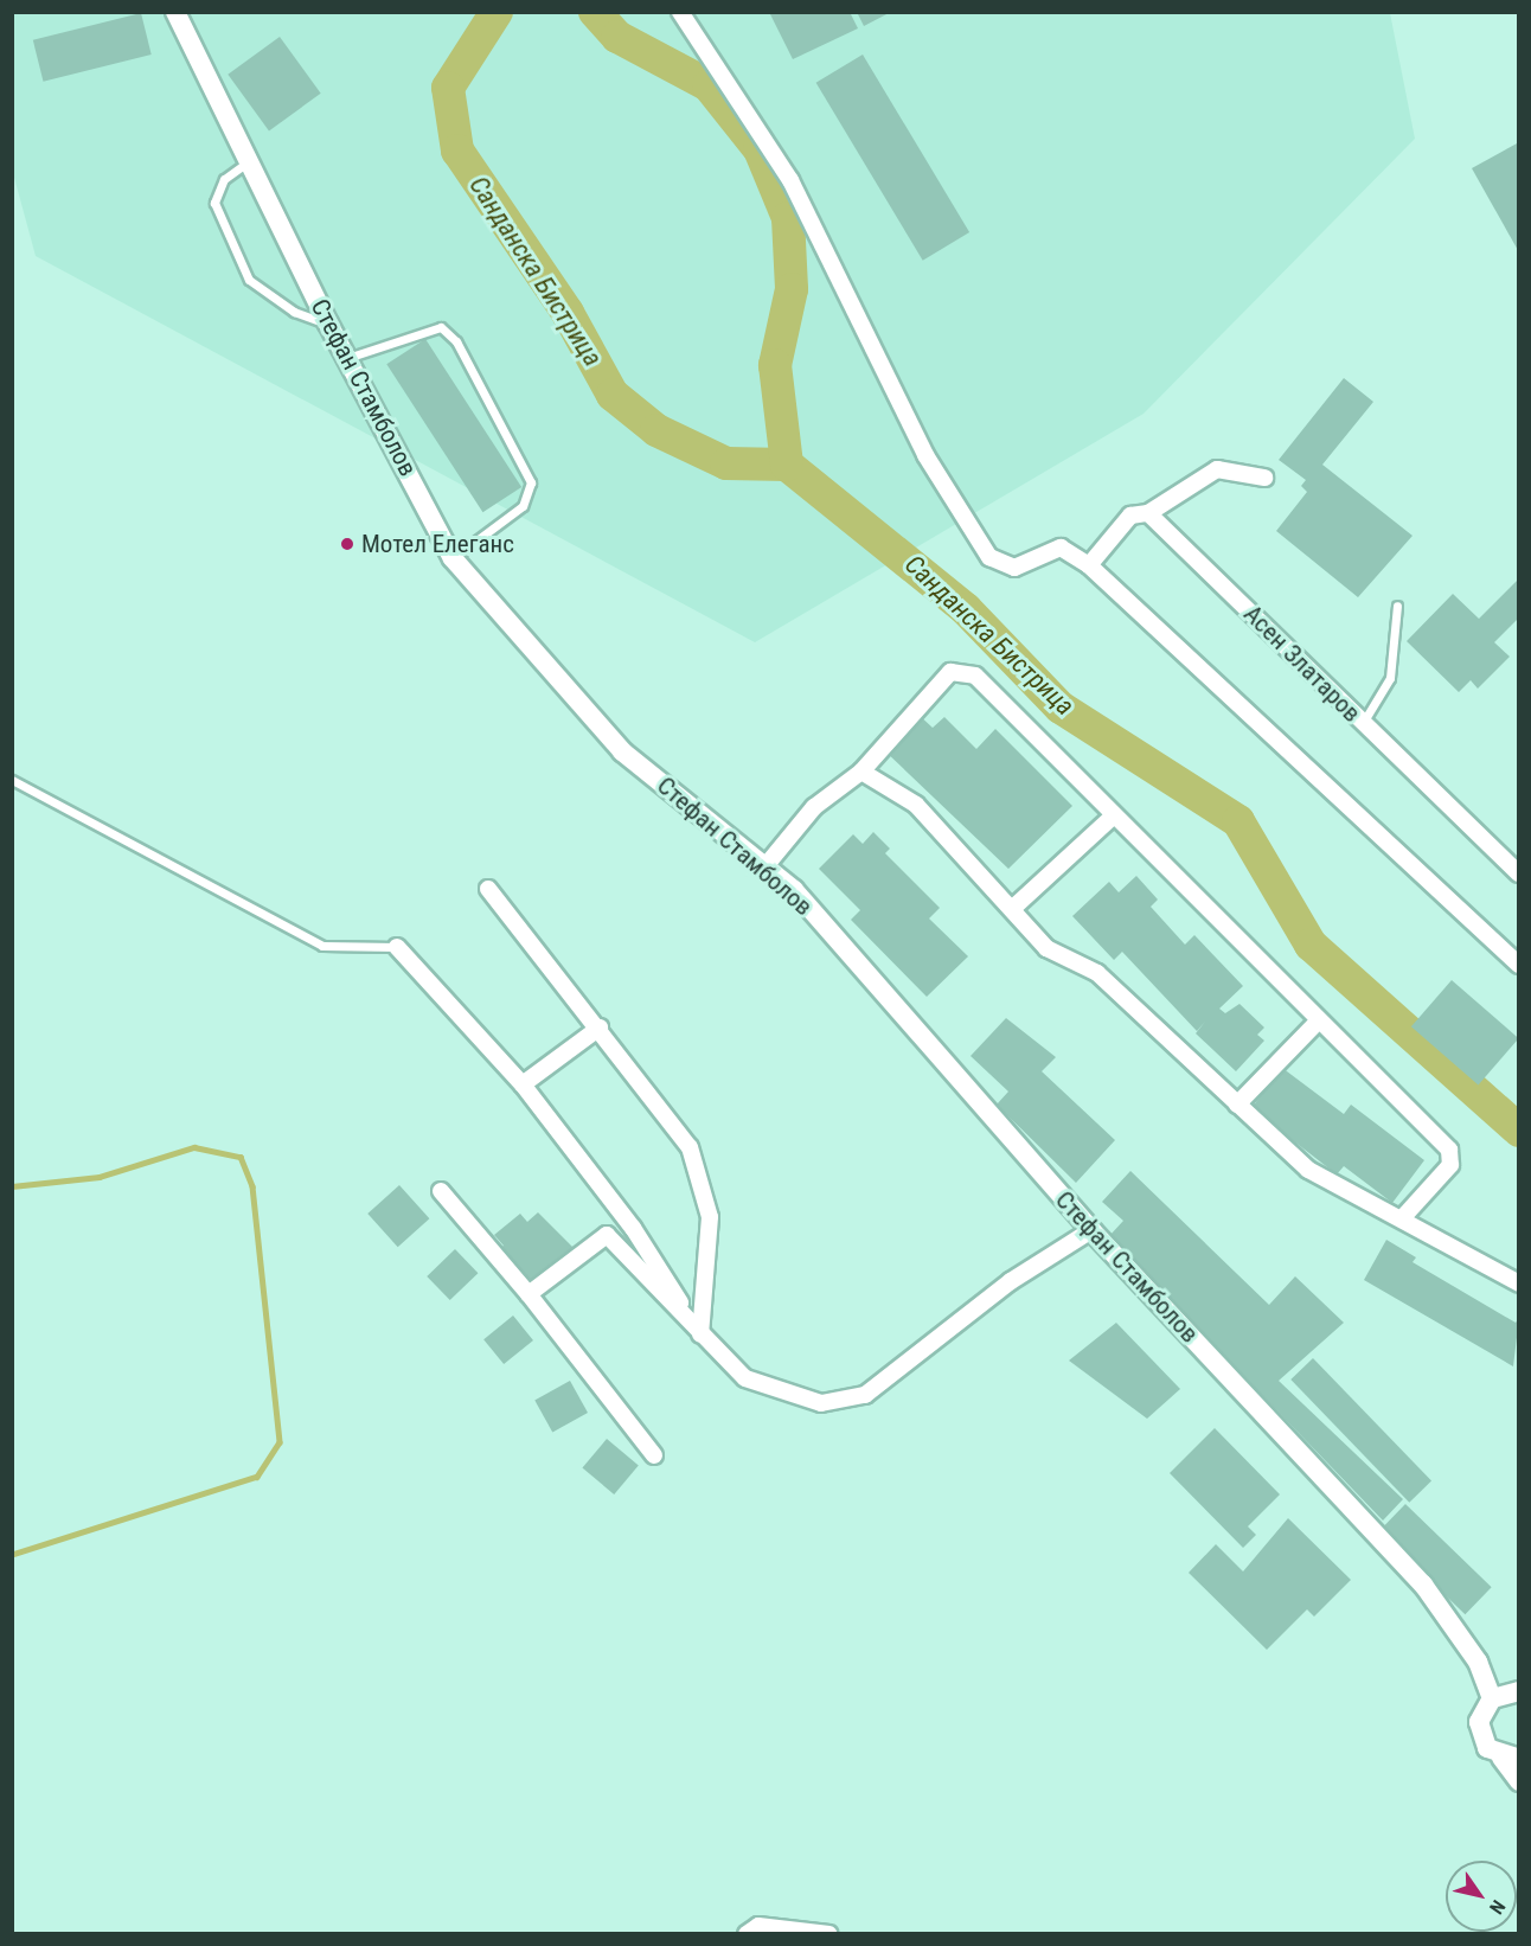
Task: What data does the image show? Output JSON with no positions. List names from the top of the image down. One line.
{"streets":{"street":["Стефан Стамболов","Асен Златаров"]},"water":["Санданска Бистрица"],"places":["Мотел Елеганс"],"north":"bottom right"}
